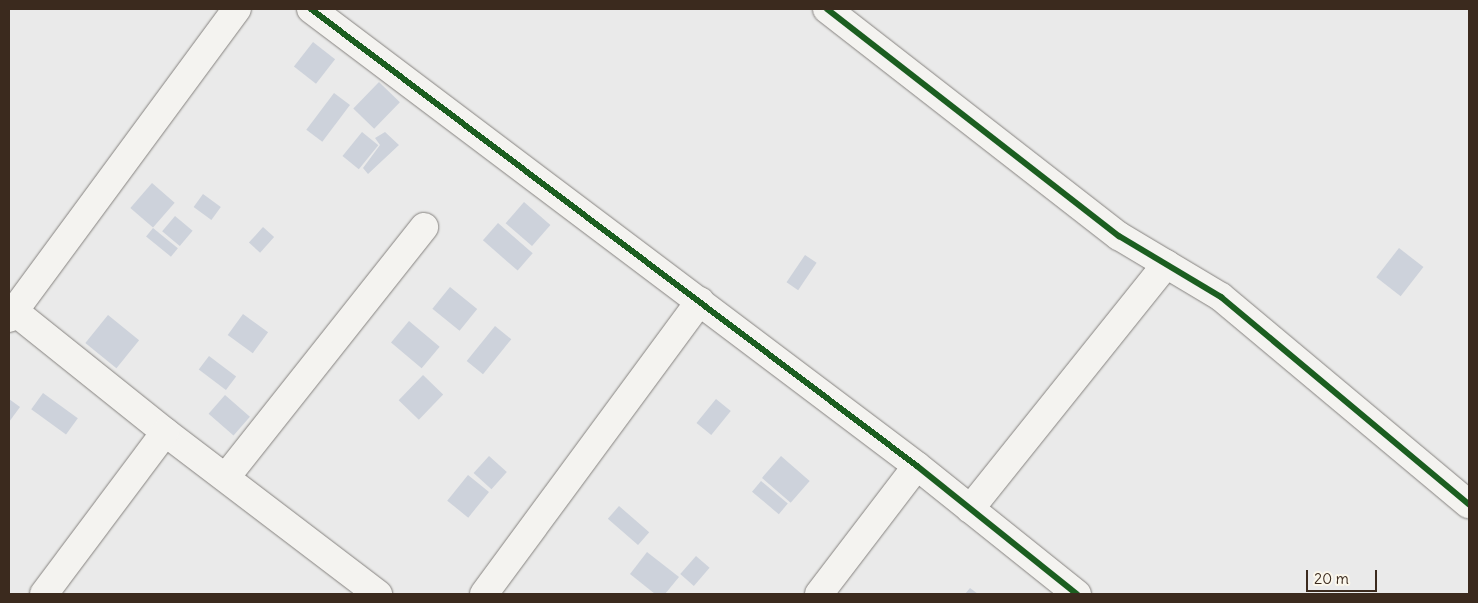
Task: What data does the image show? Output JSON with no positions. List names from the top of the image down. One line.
{"scale_bar":"20 m"}
